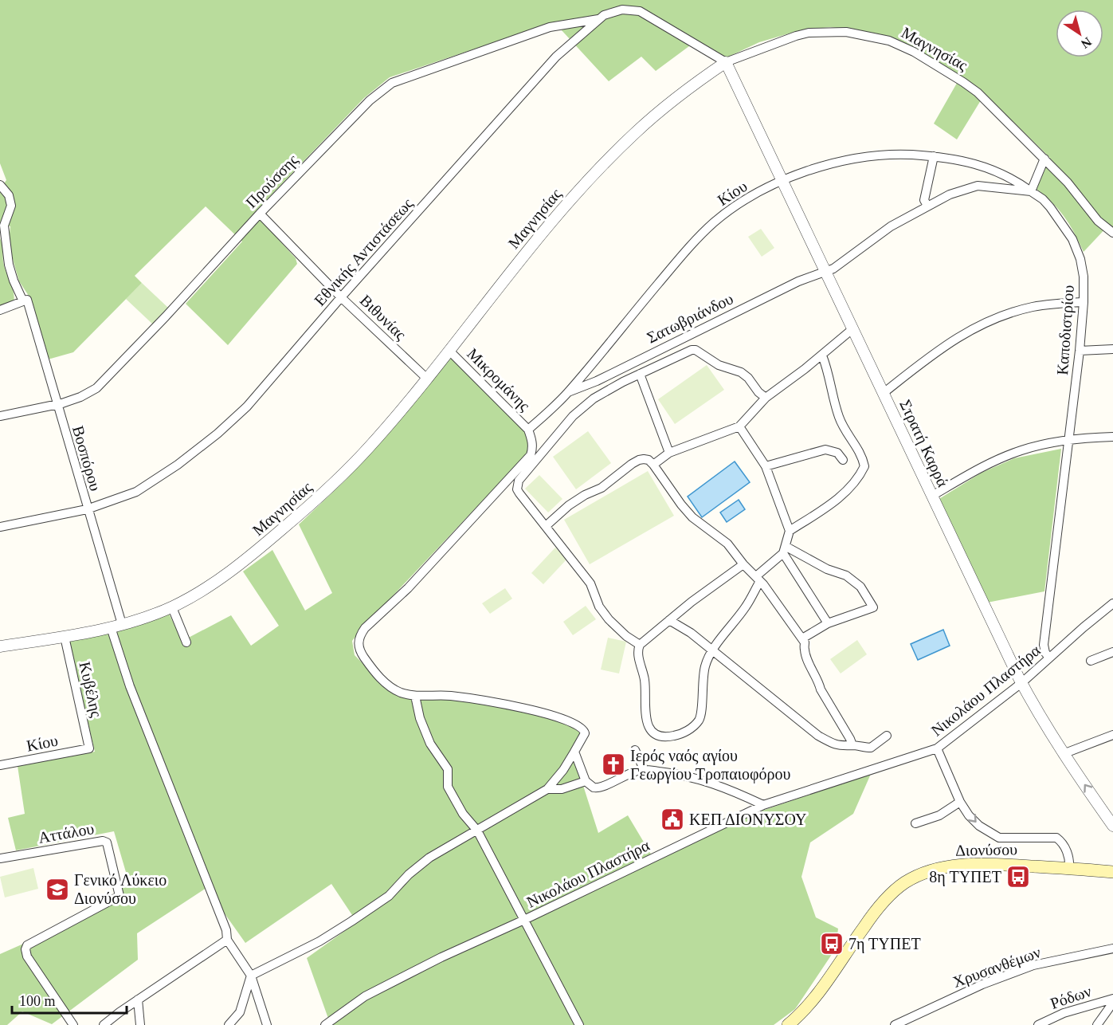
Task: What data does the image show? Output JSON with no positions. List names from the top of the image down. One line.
{"streets":{"main road":["Διονύσου"],"street":["Μαγνησίας","Προύσσης","Κίου","Εθνικής Αντιστάσεως","Βιθυνίας","Σατωβριάνδου","Καποδιστρίου","Μικρομάνης","Στρατή Καρρά","Βοσπόρου","Κυβέλης","Νικολάου Πλαστήρα","Αττάλου","Χρυσανθέμων","Ρόδων"]},"crossings":[["Μαγνησίας","Εθνικής Αντιστάσεως"],["Μαγνησίας","Βιθυνίας"],["Μαγνησίας","Μικρομάνης"],["Μαγνησίας","Στρατή Καρρά"],["Μαγνησίας","Βοσπόρου"],["Μαγνησίας","Κυβέλης"],["Προύσσης","Εθνικής Αντιστάσεως"],["Προύσσης","Βιθυνίας"],["Προύσσης","Βοσπόρου"],["Κίου","Σατωβριάνδου"],["Κίου","Καποδιστρίου"],["Κίου","Μικρομάνης"],["Κίου","Στρατή Καρρά"],["Κίου","Κυβέλης"],["Εθνικής Αντιστάσεως","Βιθυνίας"],["Εθνικής Αντιστάσεως","Στρατή Καρρά"],["Εθνικής Αντιστάσεως","Βοσπόρου"],["Σατωβριάνδου","Στρατή Καρρά"],["Καποδιστρίου","Νικολάου Πλαστήρα"],["Στρατή Καρρά","Νικολάου Πλαστήρα"]],"places":{"church":["Ιερός ναός αγίου Γεωργίου Τροπαιοφόρου"],"public building":["ΚΕΠ ΔΙΟΝΥΣΟΥ"],"bus stop":["8η ΤΥΠΕΤ","7η ΤΥΠΕΤ"],"school or university":["Γενικό Λύκειο Διονύσου"]},"scale_bar":"100 m","north":"bottom right"}
